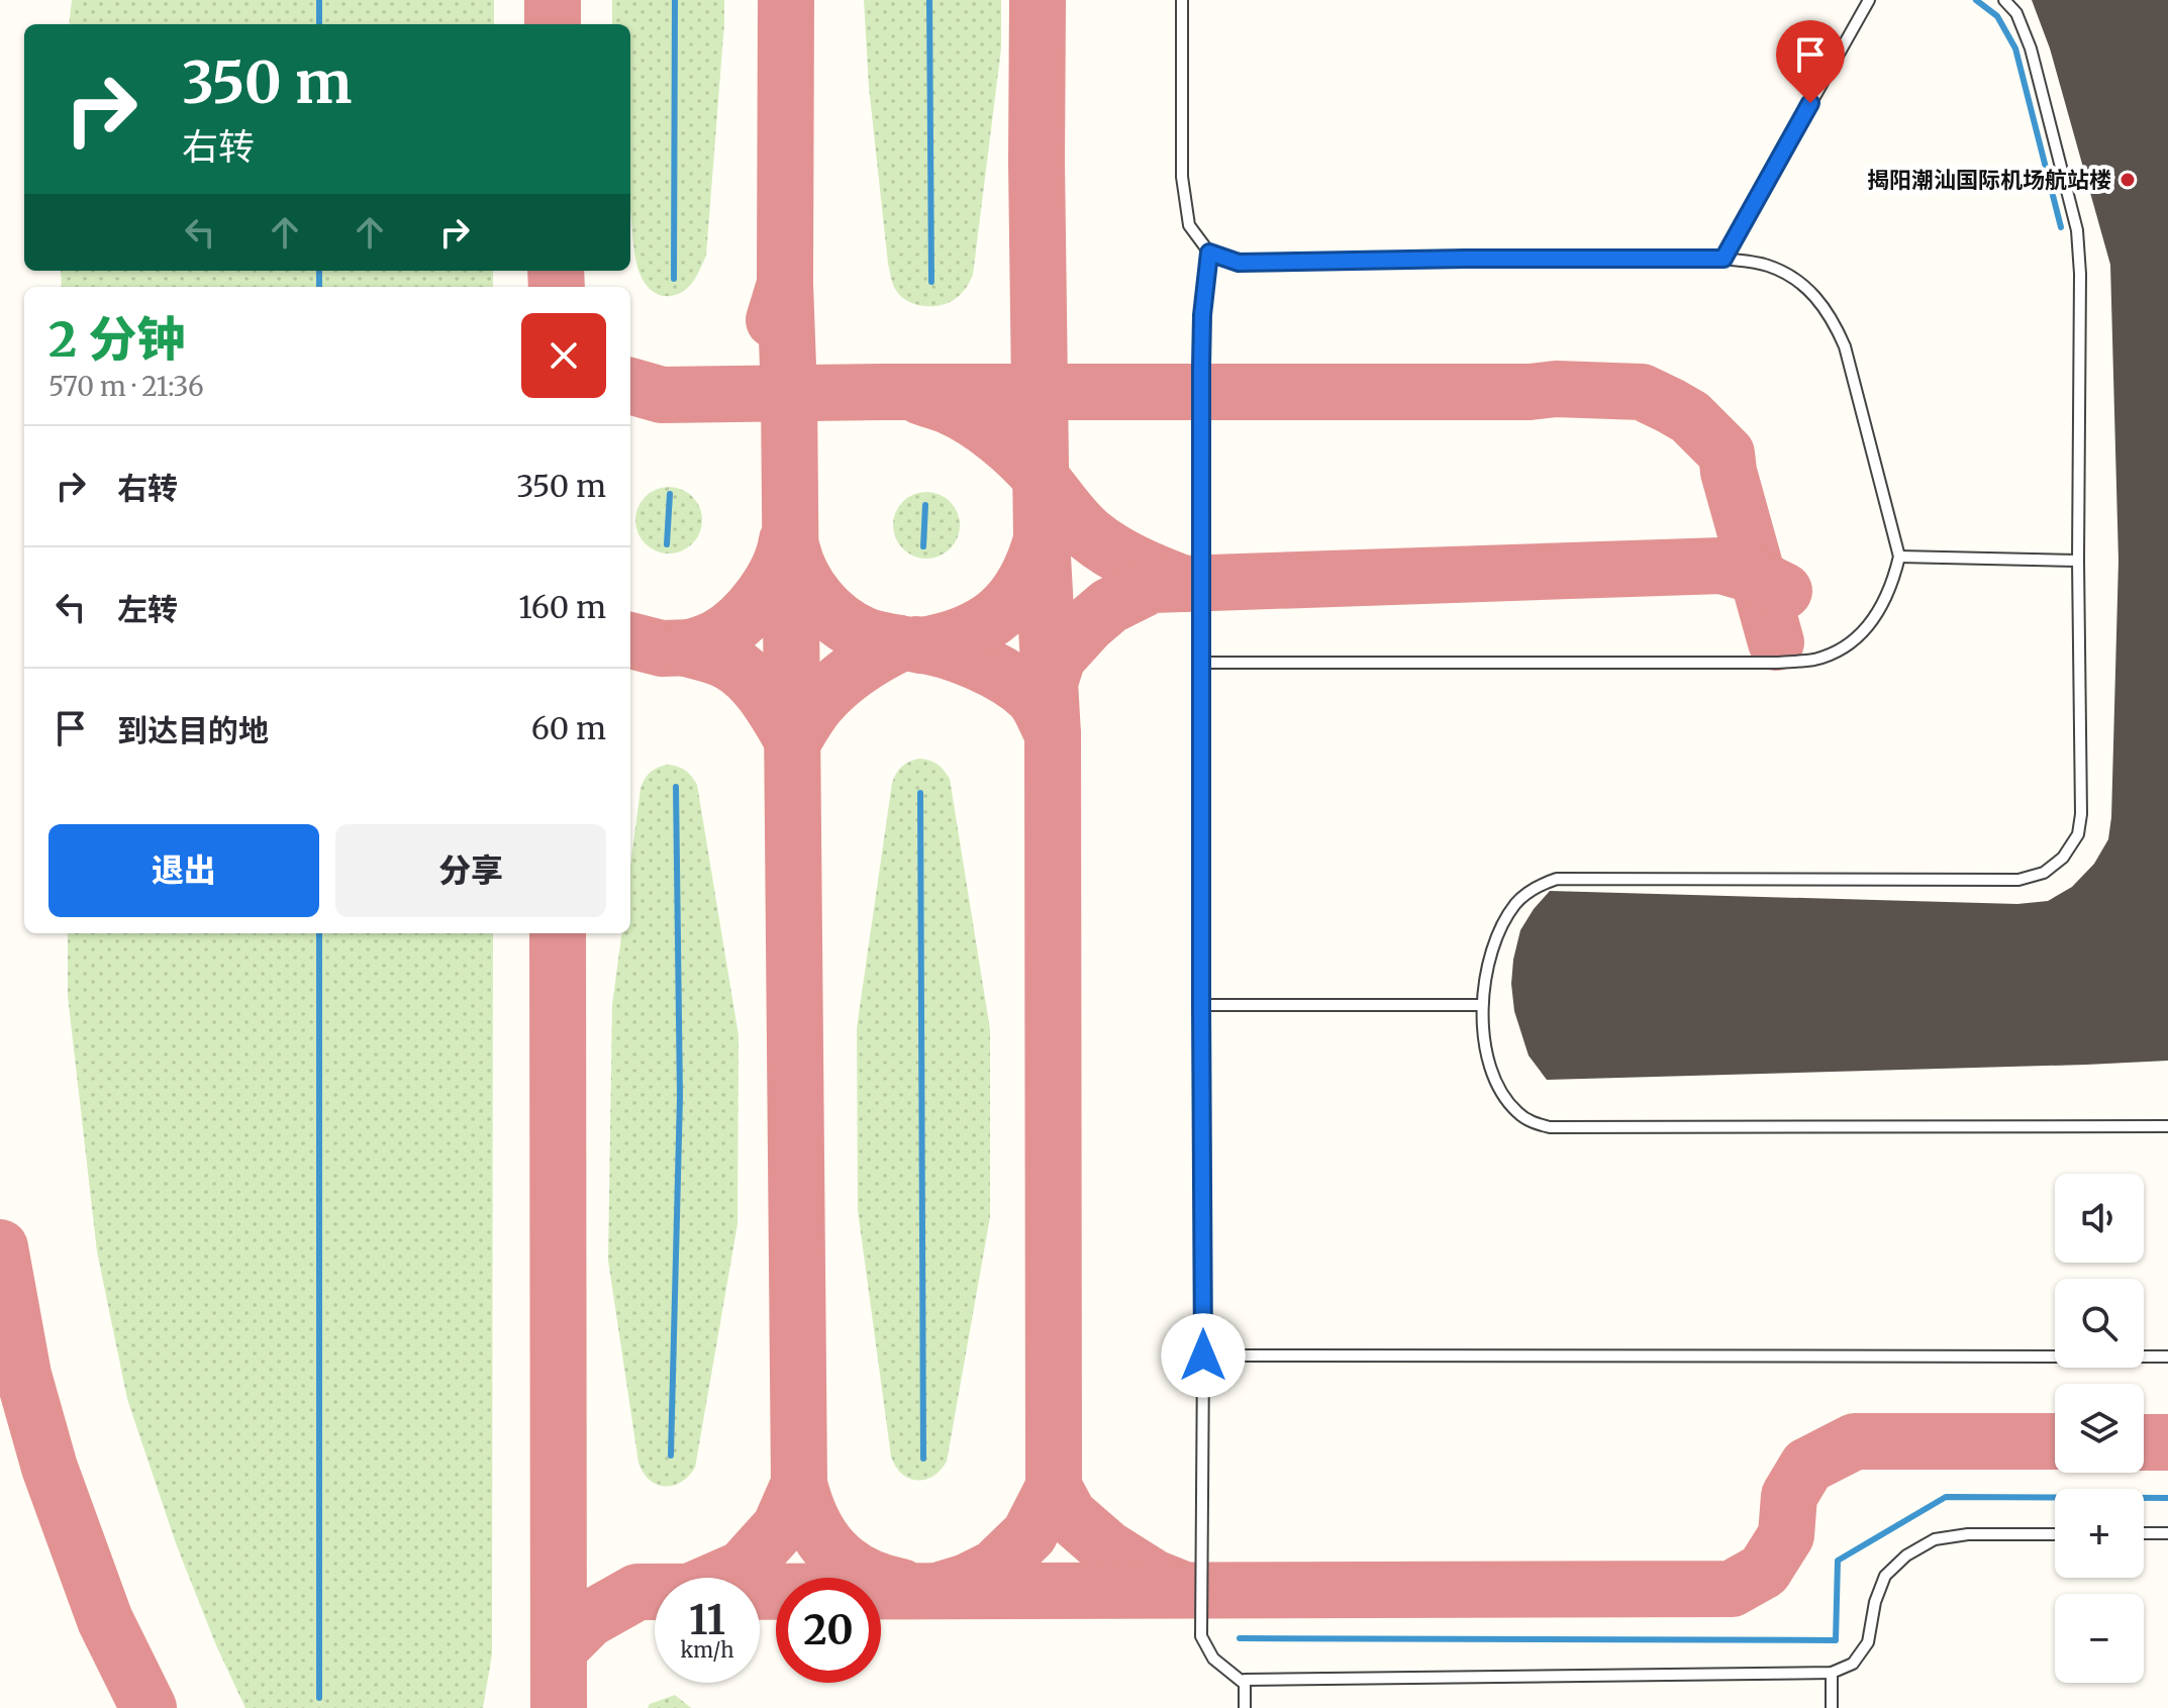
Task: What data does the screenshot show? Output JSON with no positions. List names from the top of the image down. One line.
{"places":["揭阳潮汕国际机场航站楼"],"page":{"turn":["350 m","右转"],"heading":["2 分钟","570 m · 21:36"],"list":[{"name":"右转","value":"350 m"},{"name":"左转","value":"160 m"},{"name":"到达目的地","value":"60 m"}],"buttons":["退出","分享"],"map_buttons":["+","−"],"speed":"11 km/h","limit":"20"}}
